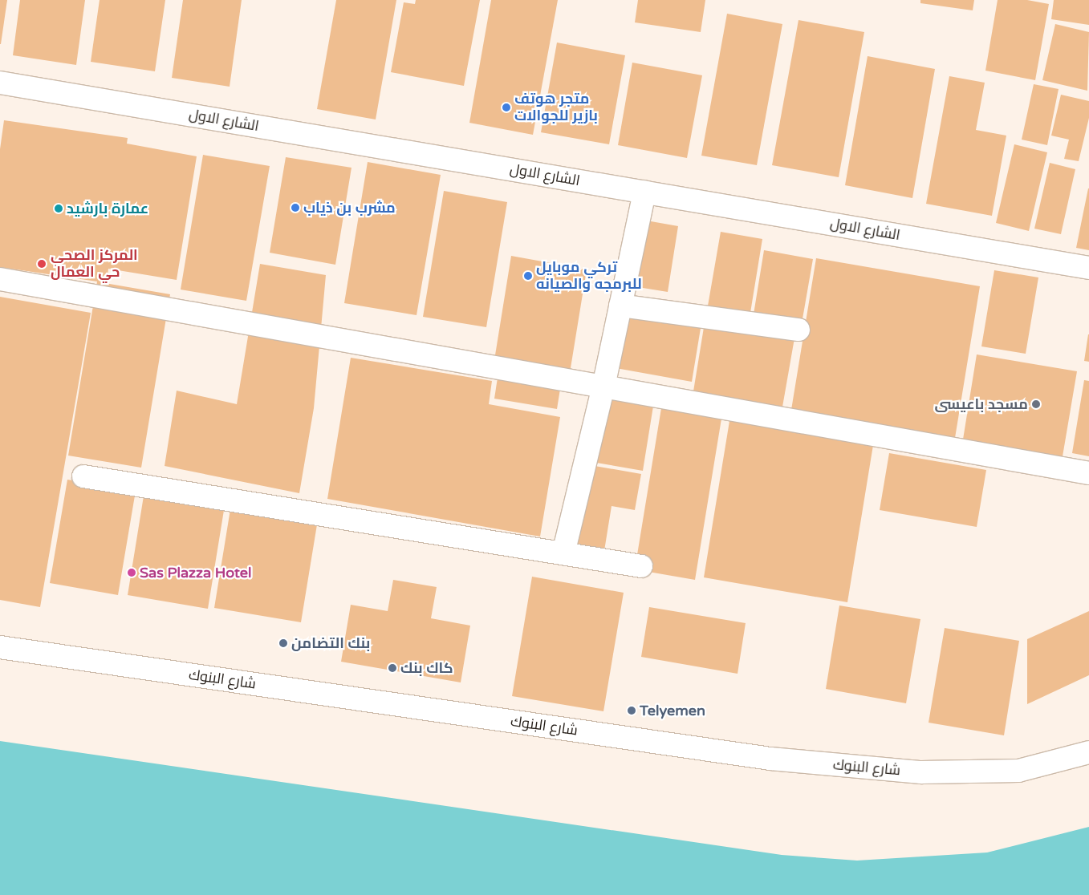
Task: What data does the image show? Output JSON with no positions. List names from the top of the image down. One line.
{"streets":{"street":["الشارع الاول","شارع البنوك"]},"places":["متجر هوتف بازير للجوالات","مشرب بن ذياب","عمارة بارشيد","المركز الصحي حي العمال","تركي موبايل للبرمجه والصيانه","مسجد باعيسى","Sas Plazza Hotel","بنك التضامن","كاك بنك","Telyemen"]}
